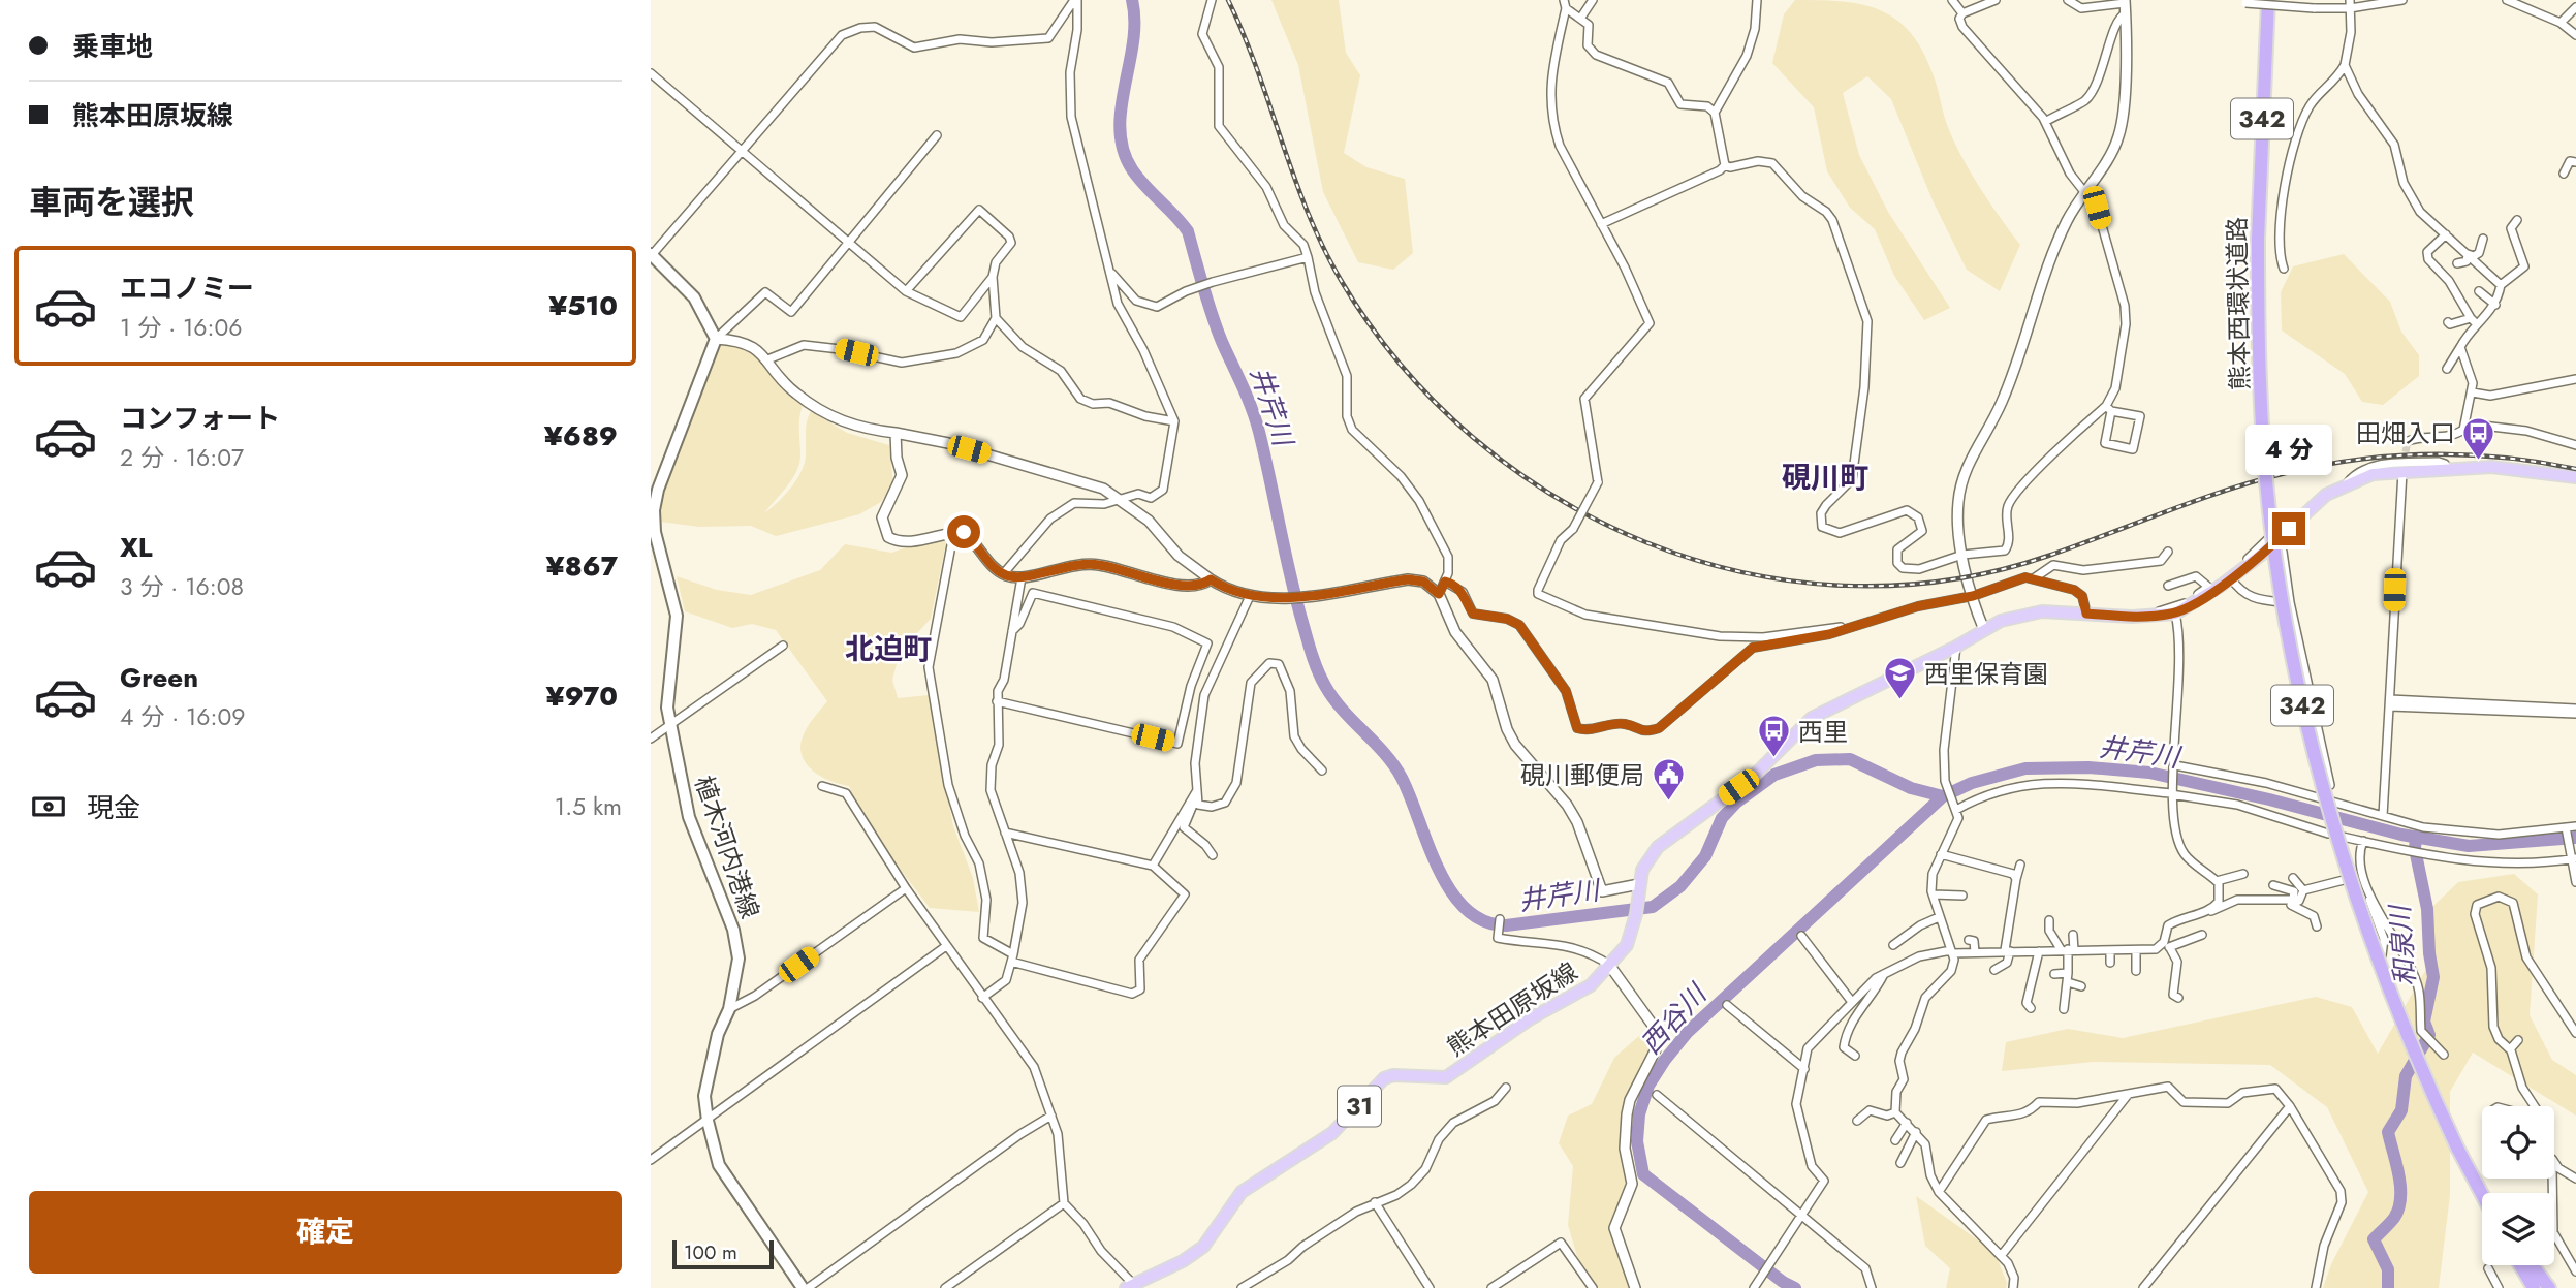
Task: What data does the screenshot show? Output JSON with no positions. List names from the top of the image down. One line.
{"streets":{"highway":["342","熊本西環状道路"],"main road":["植木河内港線","熊本田原坂線","31"]},"districts":["硯川町","北迫町"],"water":["井芹川","和泉川","西谷川"],"places":{"bus stop":["田畑入口","西里"],"school or university":["西里保育園"],"public building":["硯川郵便局"]},"scale_bar":"100 m","page":{"banner":["乗車地","熊本田原坂線"],"heading":"車両を選択","list":[{"name":"エコノミー","note":"1 分 · 16:06","value":"¥510"},{"name":"コンフォート","note":"2 分 · 16:07","value":"¥689"},{"name":"XL","note":"3 分 · 16:08","value":"¥867"},{"name":"Green","note":"4 分 · 16:09","value":"¥970"}],"bubble":"4 分","pay":["現金","1.5 km"],"buttons":"確定","scale":"100 m"}}
